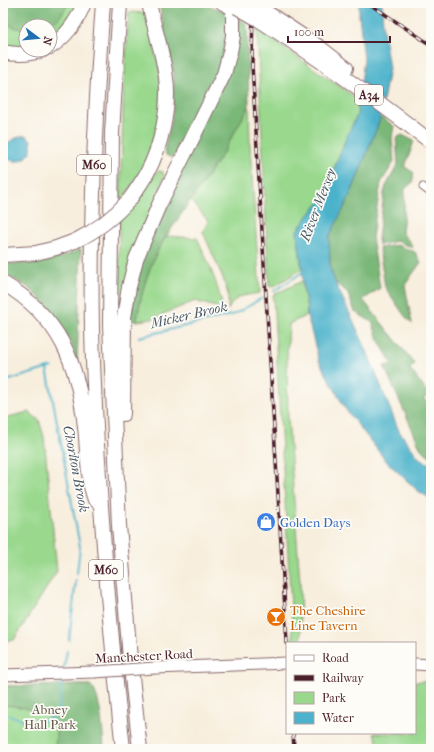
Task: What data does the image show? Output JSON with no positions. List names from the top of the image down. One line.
{"streets":{"highway":["A34","M60"],"main road":["Manchester Road"]},"water":["River Mersey","Micker Brook","Chorlton Brook"],"parks":["Abney Hall Park"],"places":{"shop":["Golden Days"],"bar":["The Cheshire Line Tavern"]},"legend":["Road","Railway","Park","Water"],"scale_bar":"100 m","north":"right"}
